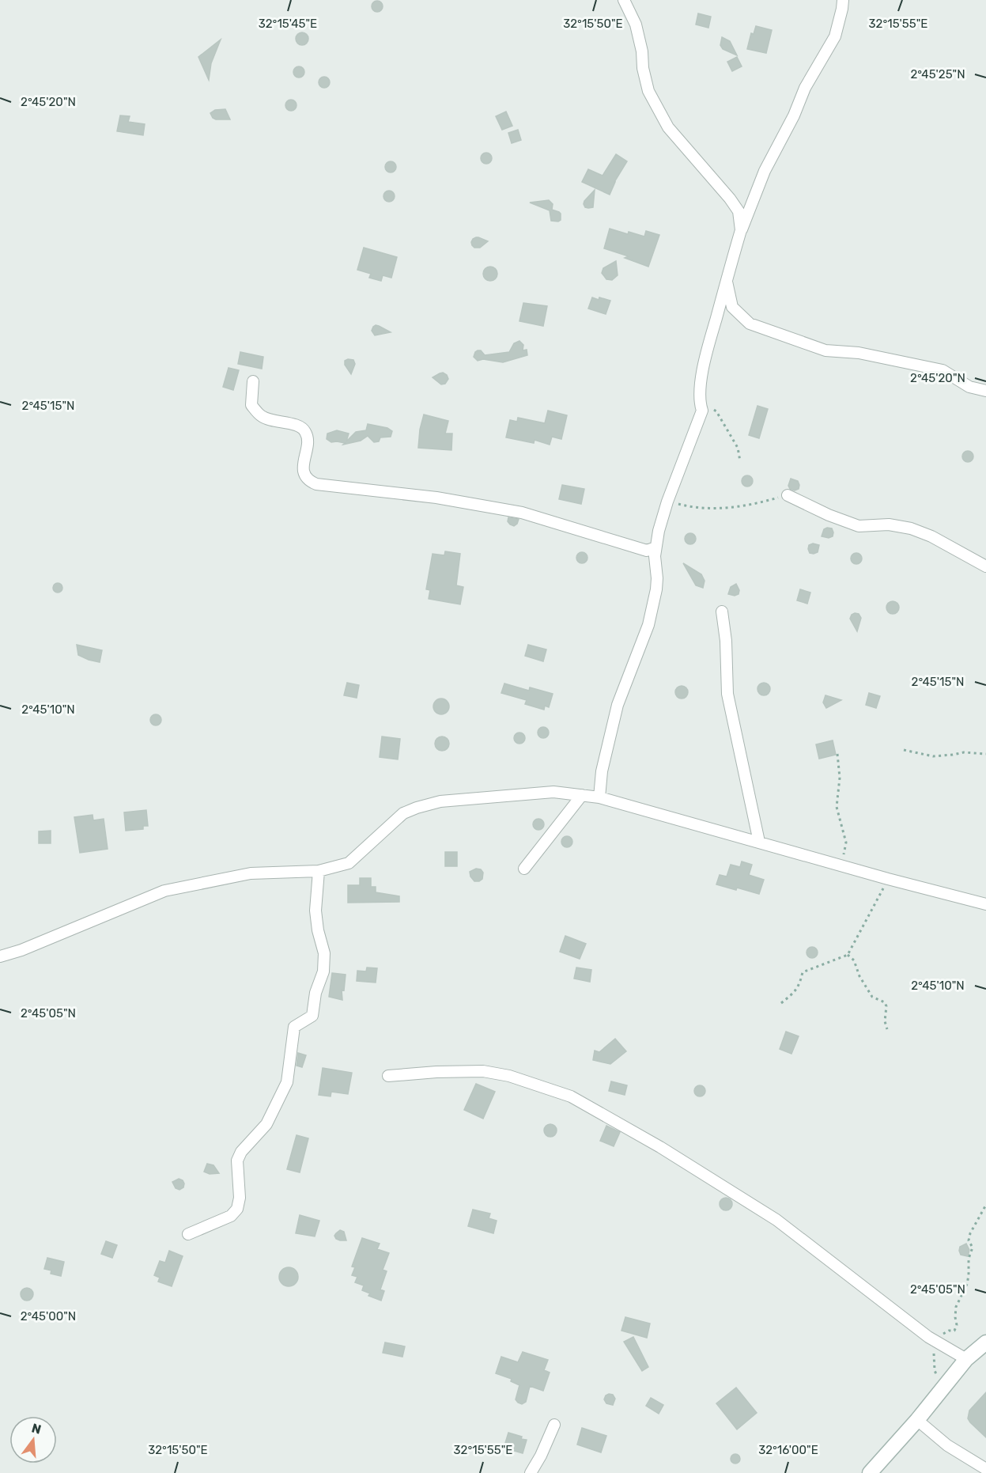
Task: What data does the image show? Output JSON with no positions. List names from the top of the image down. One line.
{"north":"top","coordinates":["32°15'45\"E","32°15'50\"E","32°15'55\"E","2°45'25\"N","2°45'20\"N","2°45'15\"N","2°45'10\"N","2°45'05\"N","2°45'00\"N","32°16'00\"E"]}
